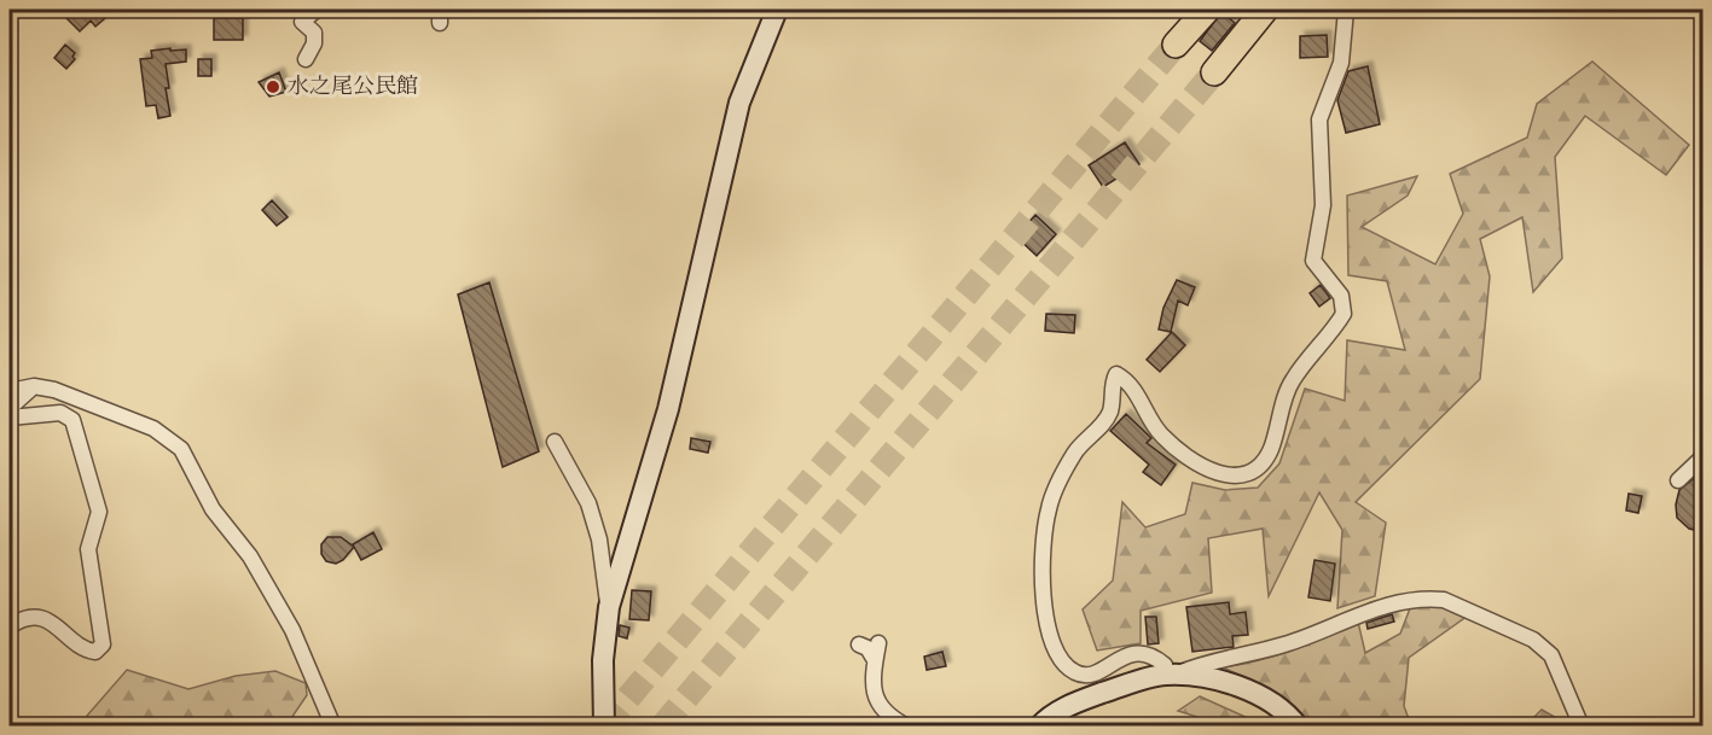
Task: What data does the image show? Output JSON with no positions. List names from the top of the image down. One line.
{"places":["水之尾公民館"]}
